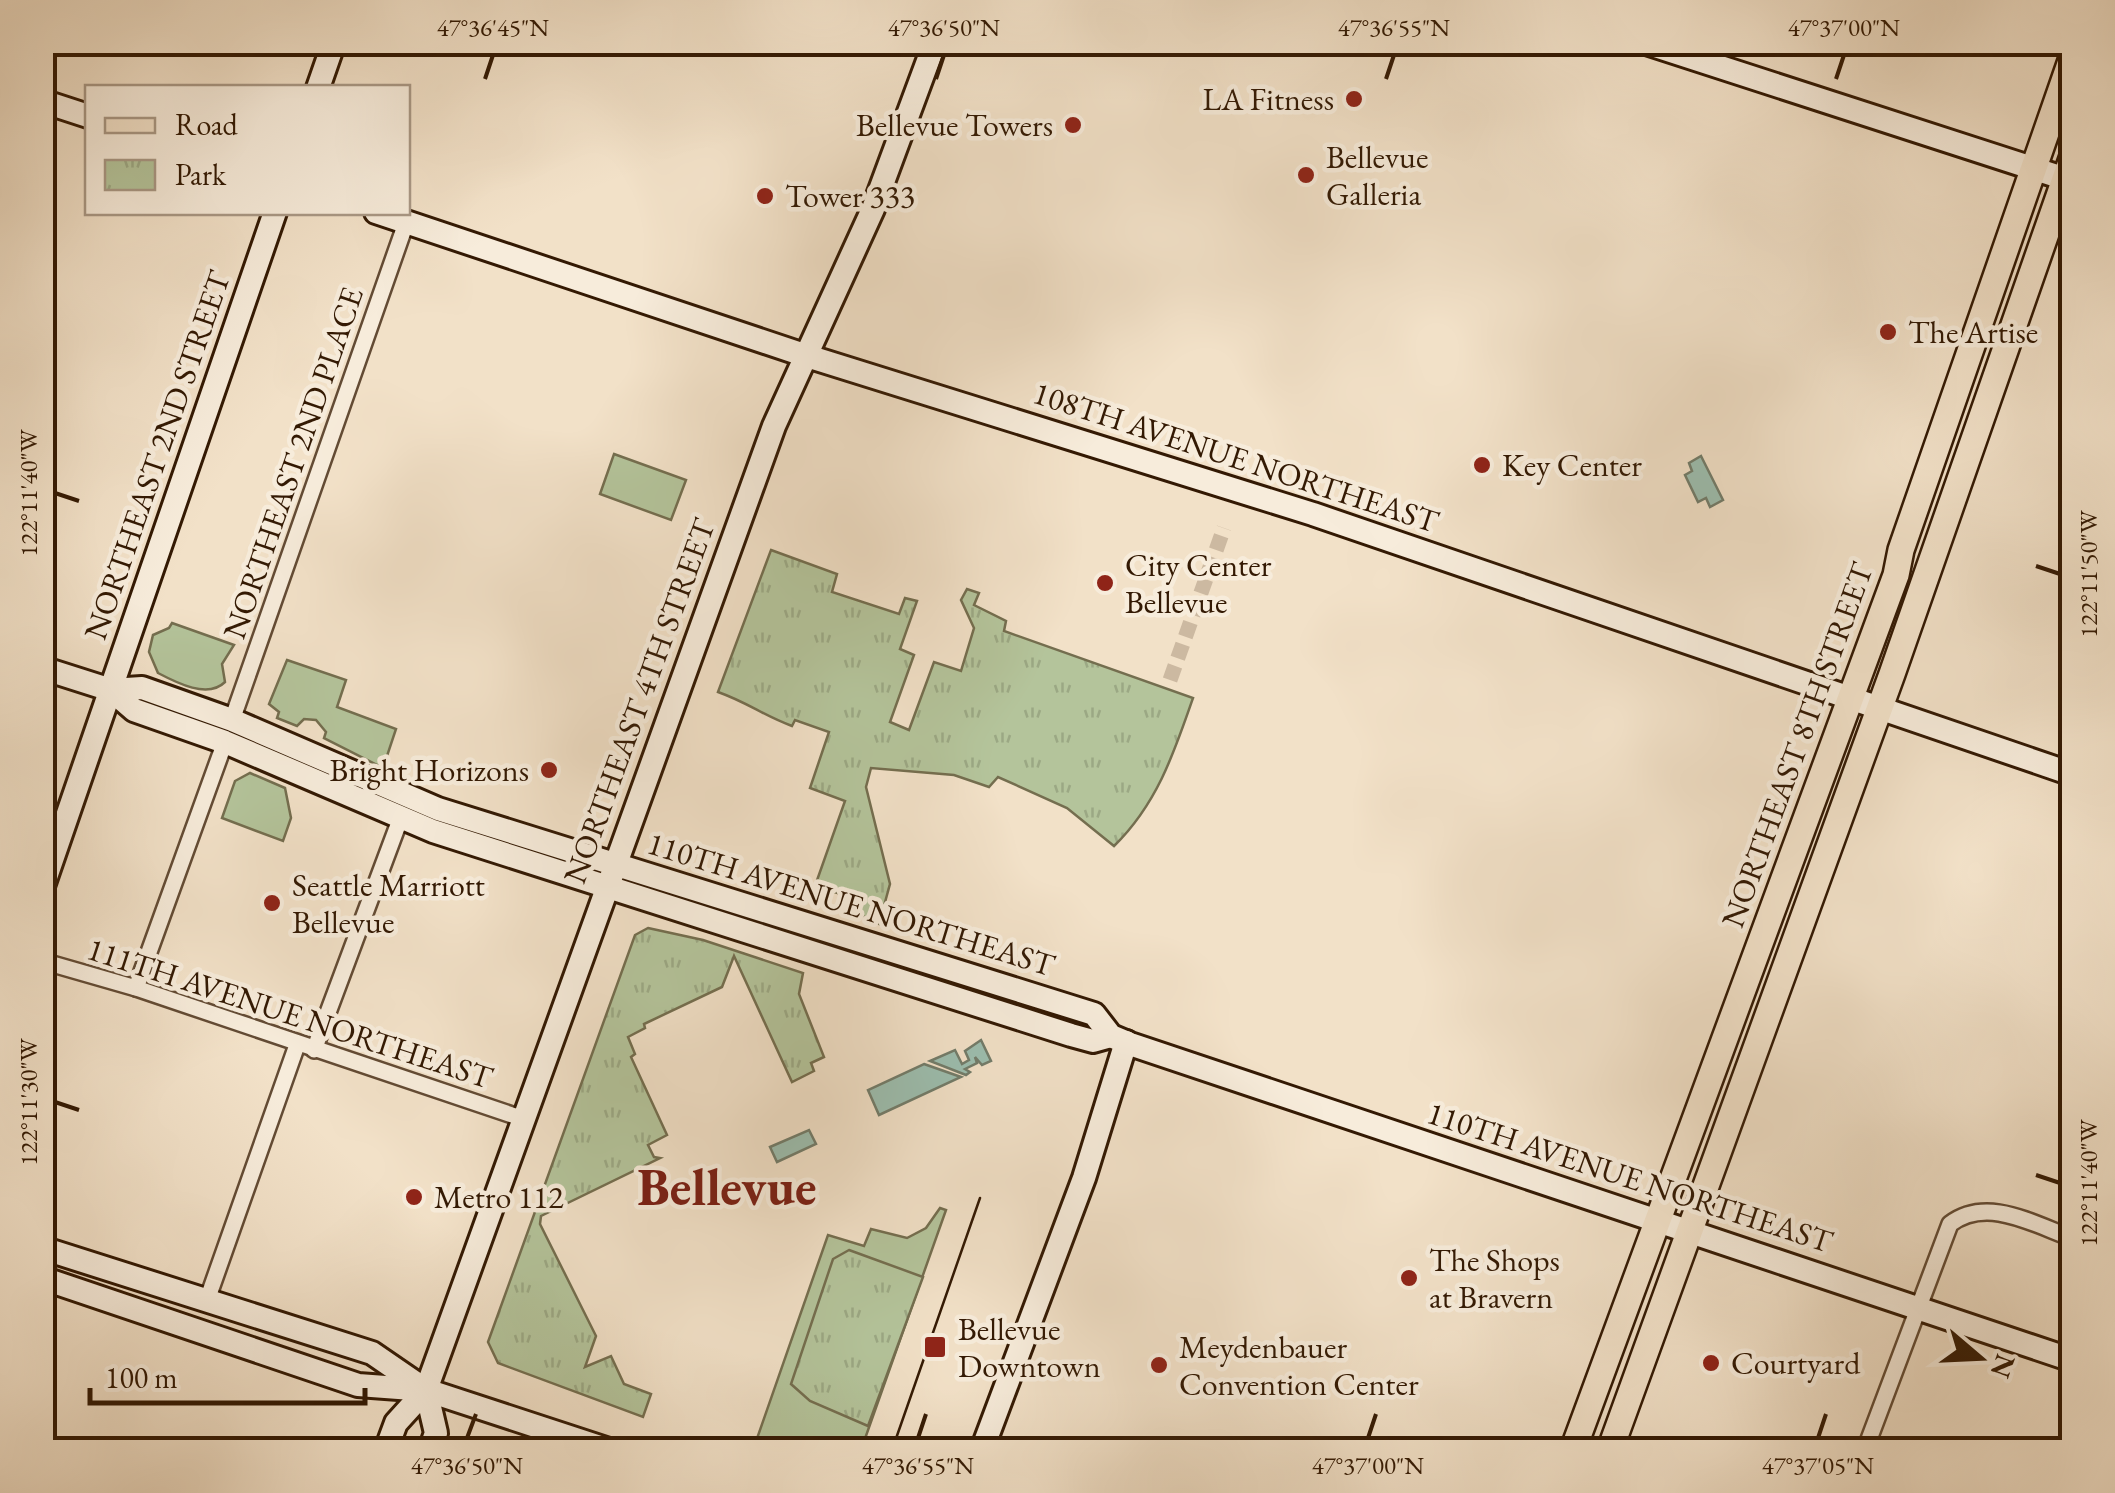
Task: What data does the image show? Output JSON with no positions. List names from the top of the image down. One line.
{"streets":{"main road":["NORTHEAST 8TH STREET"],"street":["NORTHEAST 2ND STREET","108TH AVENUE NORTHEAST","NORTHEAST 2ND PLACE","NORTHEAST 4TH STREET","110TH AVENUE NORTHEAST","111TH AVENUE NORTHEAST"]},"crossings":[["NORTHEAST 2ND STREET","110TH AVENUE NORTHEAST"],["108TH AVENUE NORTHEAST","NORTHEAST 2ND PLACE"],["108TH AVENUE NORTHEAST","NORTHEAST 4TH STREET"],["108TH AVENUE NORTHEAST","NORTHEAST 8TH STREET"],["NORTHEAST 2ND PLACE","110TH AVENUE NORTHEAST"],["NORTHEAST 2ND PLACE","111TH AVENUE NORTHEAST"],["NORTHEAST 4TH STREET","110TH AVENUE NORTHEAST"],["NORTHEAST 4TH STREET","111TH AVENUE NORTHEAST"],["NORTHEAST 8TH STREET","110TH AVENUE NORTHEAST"]],"districts":["Bellevue"],"places":{"other":["LA Fitness","Bellevue Towers","Bellevue Galleria","Tower 333","The Artise","Key Center","City Center Bellevue","Bright Horizons","Seattle Marriott Bellevue","Metro 112","The Shops at Bravern","Courtyard","Meydenbauer Convention Center"],"transit":["Bellevue Downtown"]},"legend":["Road","Park"],"scale_bar":"100 m","north":"right","coordinates":["47°36'45\"N","47°36'50\"N","47°36'55\"N","47°37'00\"N","122°11'40\"W","122°11'50\"W","122°11'30\"W","47°37'05\"N"]}
